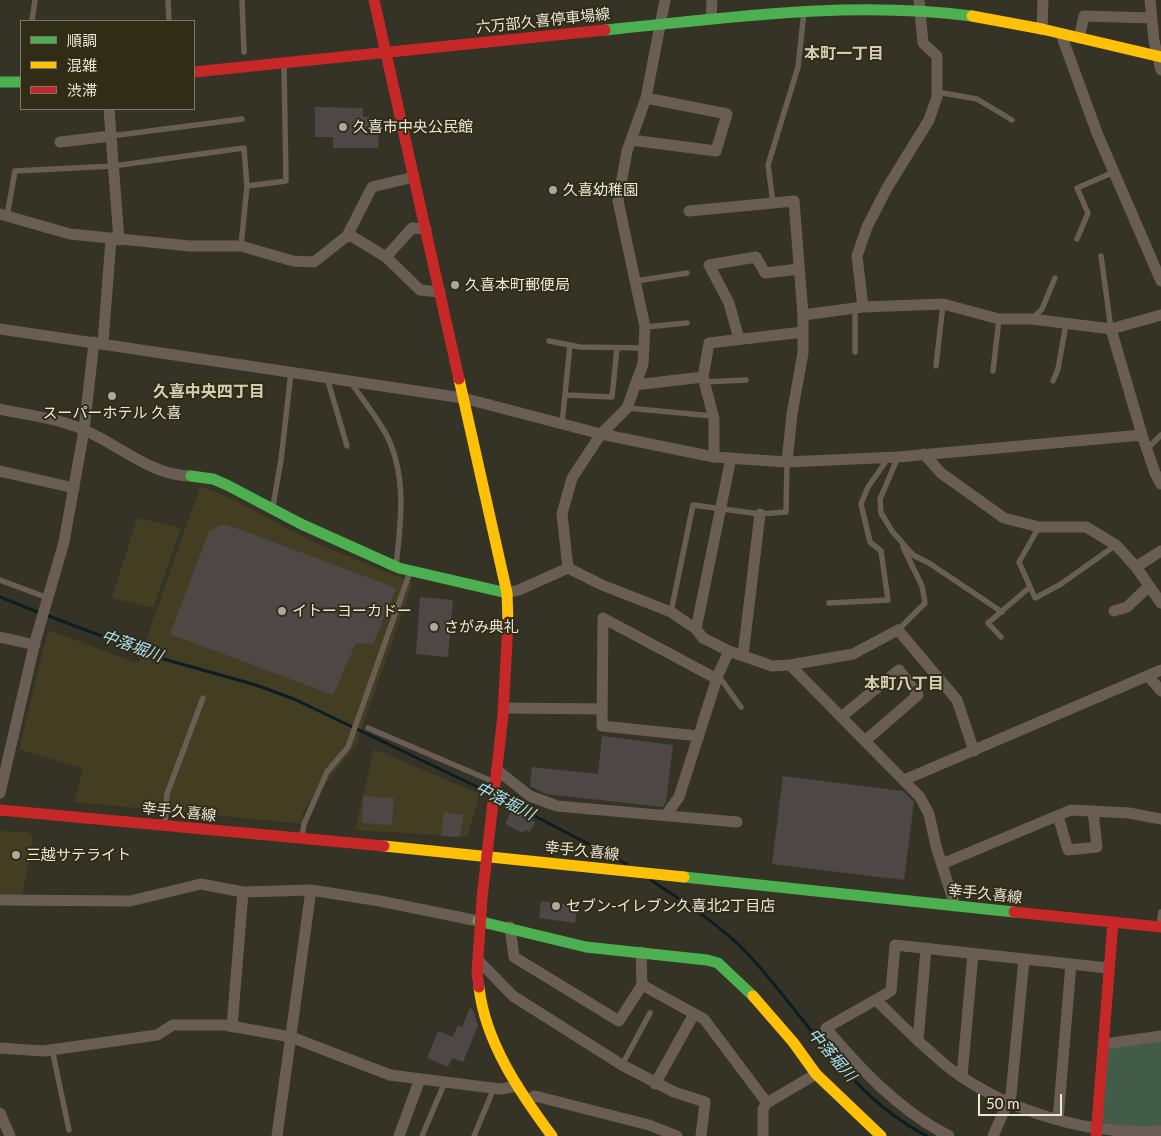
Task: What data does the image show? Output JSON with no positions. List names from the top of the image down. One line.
{"streets":{"street":["六万部久喜停車場線","幸手久喜線"]},"districts":["本町一丁目","久喜中央四丁目","本町八丁目"],"water":["中落堀川"],"places":["久喜市中央公民館","久喜幼稚園","久喜本町郵便局","スーパーホテル 久喜","イトーヨーカドー","さがみ典礼","三越サテライト","セブン-イレブン久喜北2丁目店"],"legend":["順調","混雑","渋滞"],"scale_bar":"50 m"}
